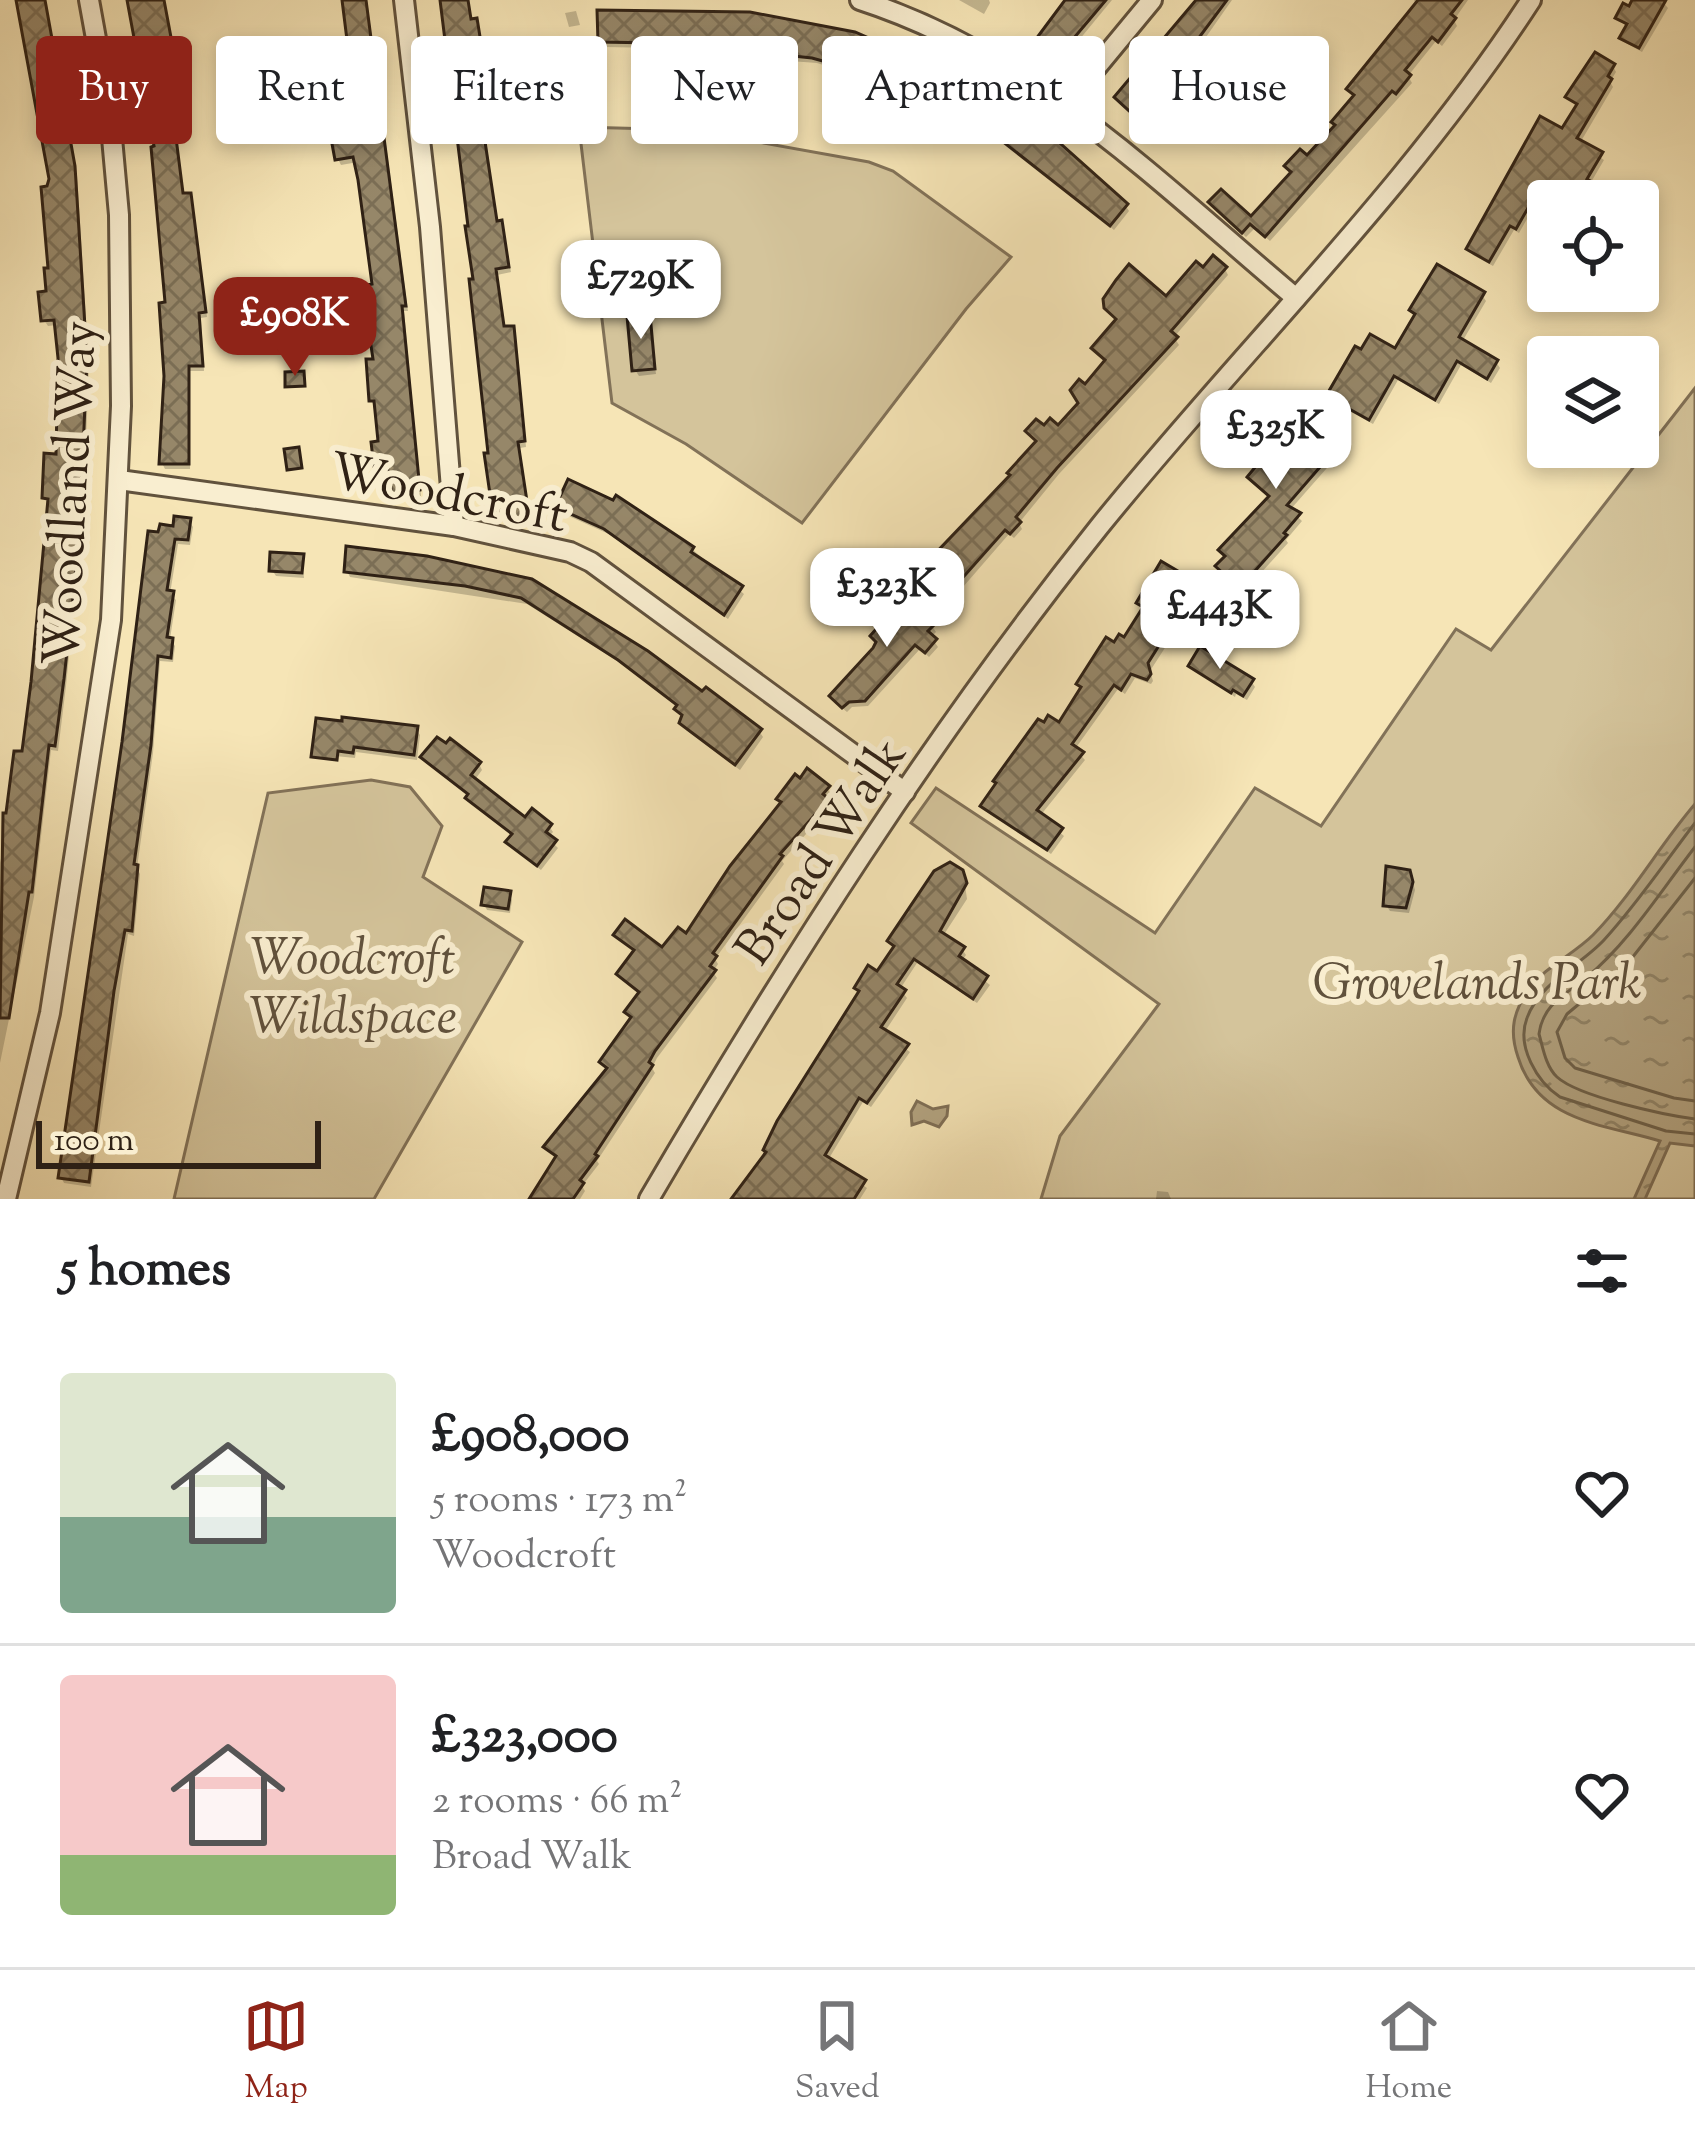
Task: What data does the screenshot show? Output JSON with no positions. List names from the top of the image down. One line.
{"streets":{"street":["Woodcroft","Woodland Way","Broad Walk"]},"crossings":[["Woodcroft","Woodland Way"],["Woodcroft","Broad Walk"]],"parks":["Woodcroft Wildspace","Grovelands Park"],"scale_bar":"100 m","page":{"chip":["Buy","Rent","Filters","New","Apartment","House"],"price":["£729K","£908K","£325K","£323K","£443K"],"scale":"100 m","heading":"5 homes","list":[{"name":"£908,000","note":"5 rooms · 173 m² · Woodcroft"},{"name":"£323,000","note":"2 rooms · 66 m² · Broad Walk"}],"tabs":["Map","Saved","Home"]}}
